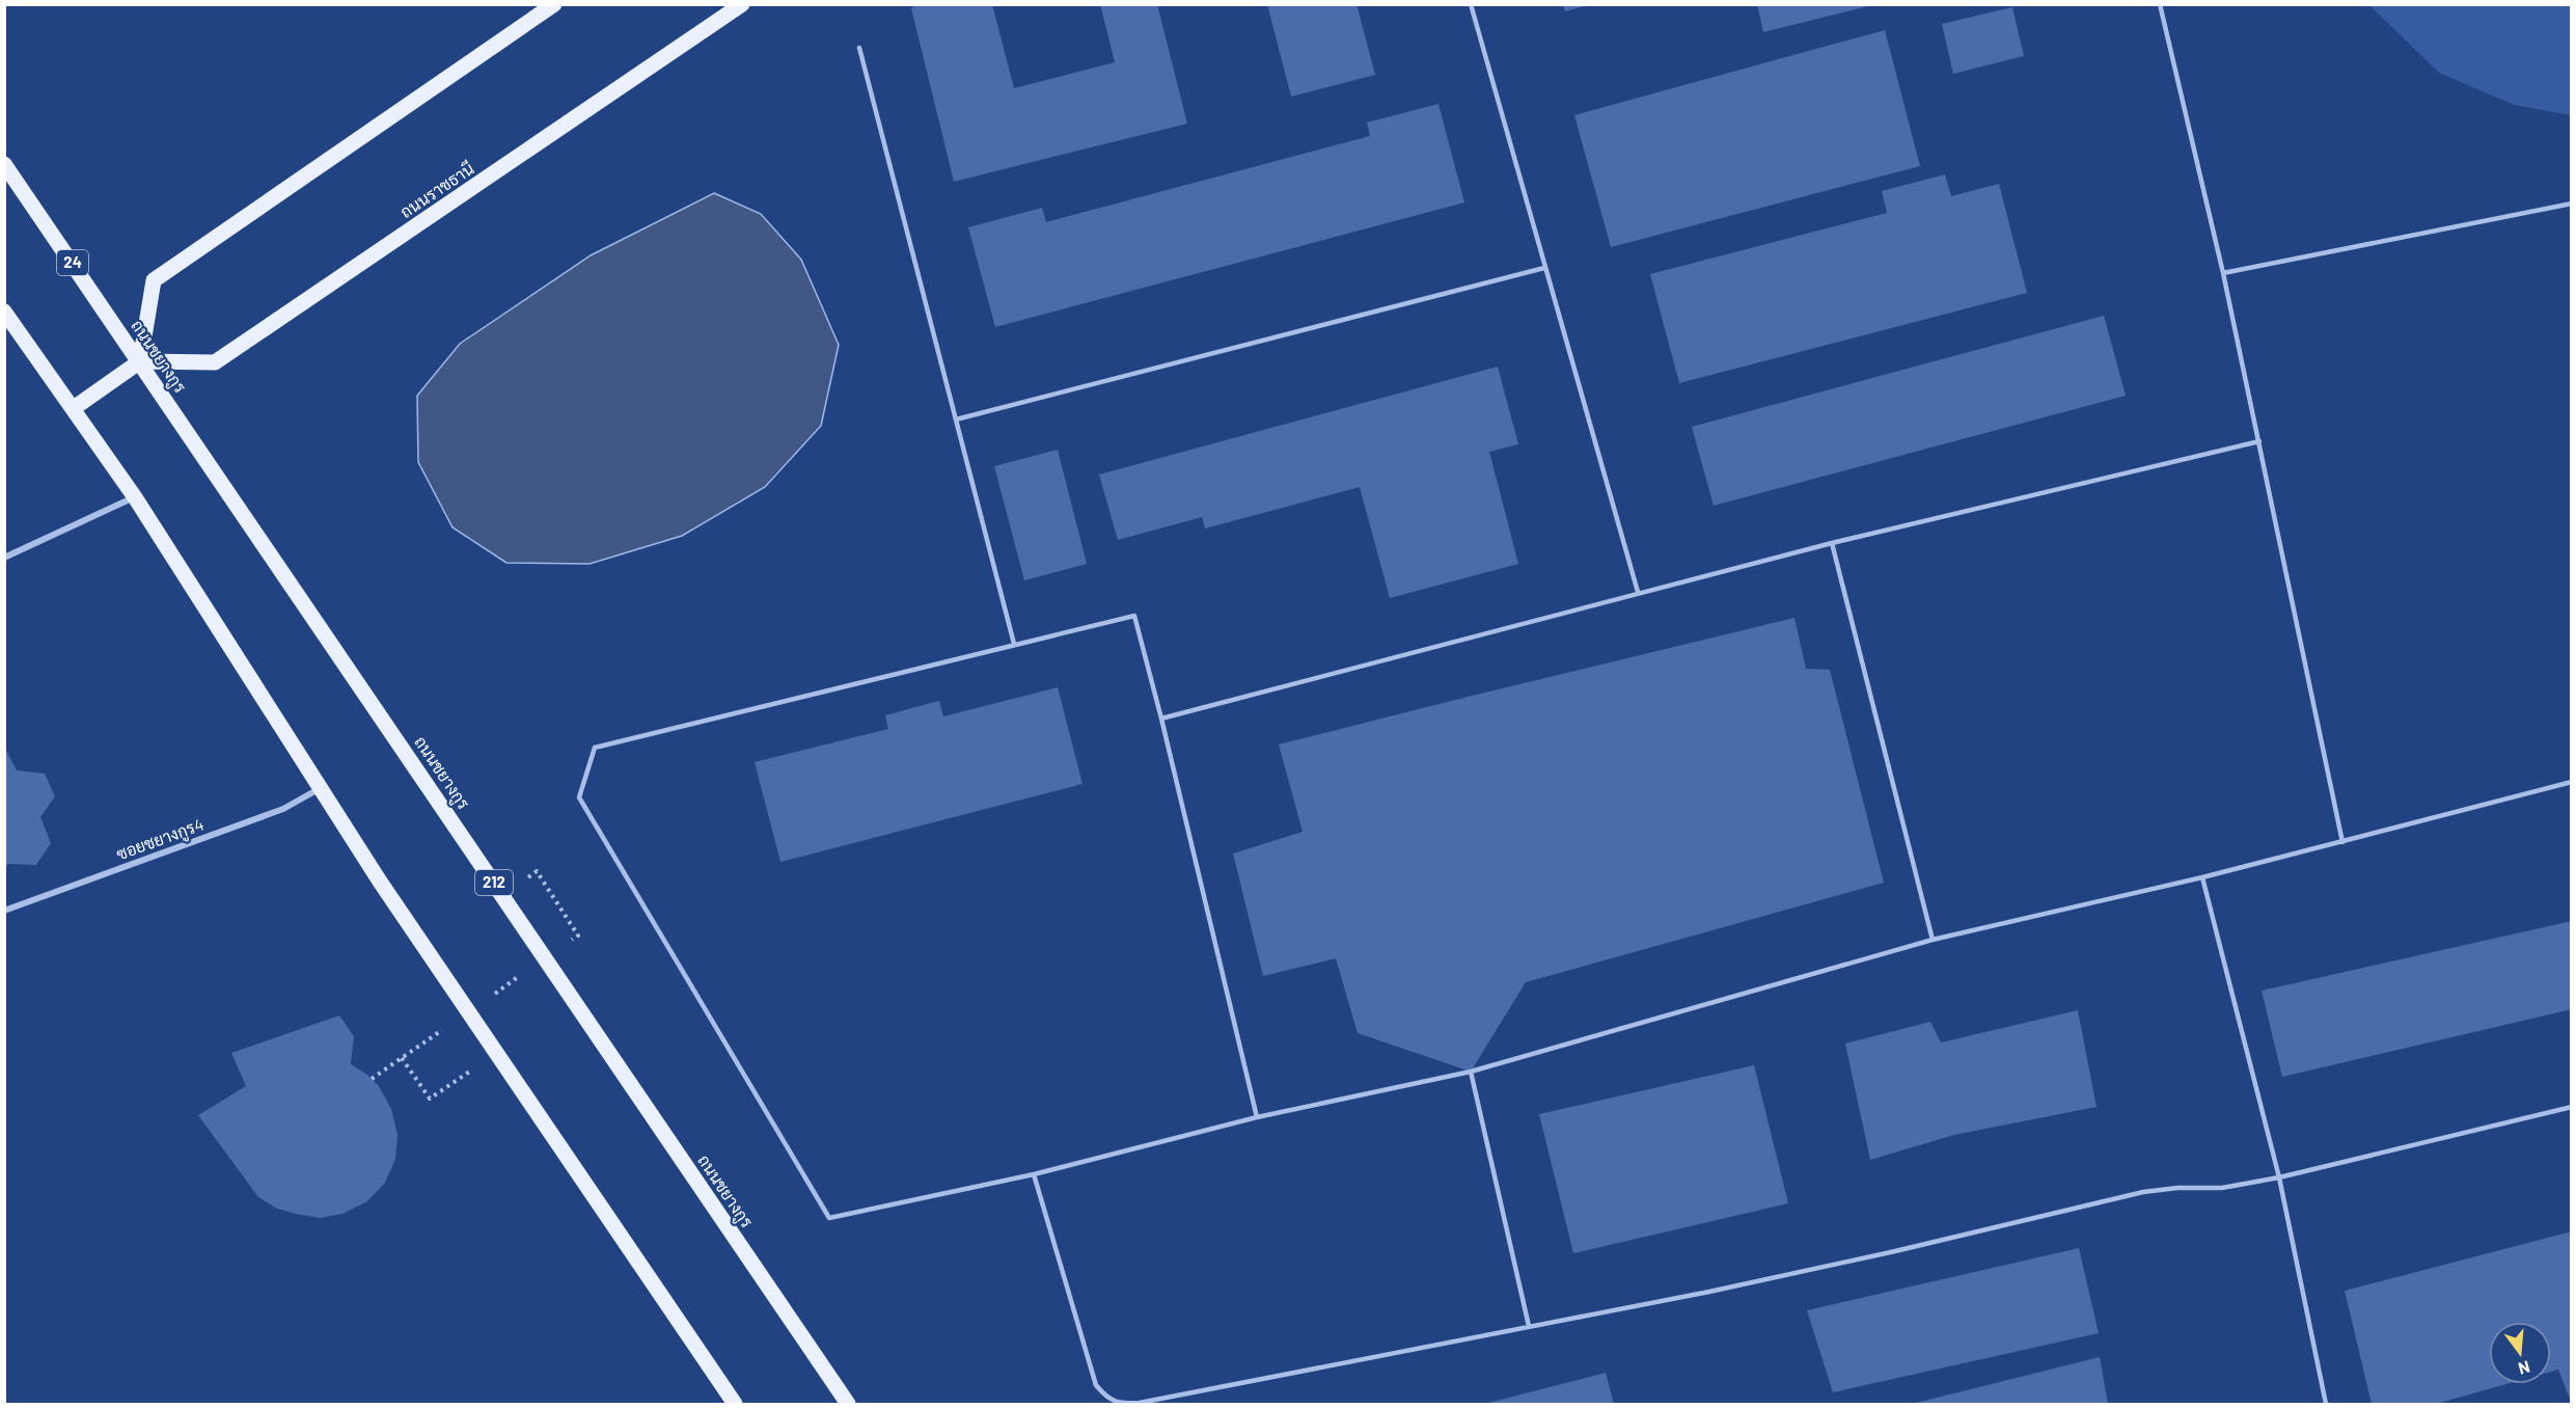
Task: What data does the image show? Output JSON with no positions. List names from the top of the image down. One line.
{"streets":{"main road":["ถนนราชธานี","24","ถนนชยางกูร","212"],"street":["ซอยชยางกูร4"]},"crossings":[["ถนนราชธานี","ถนนชยางกูร"]],"north":"bottom"}
